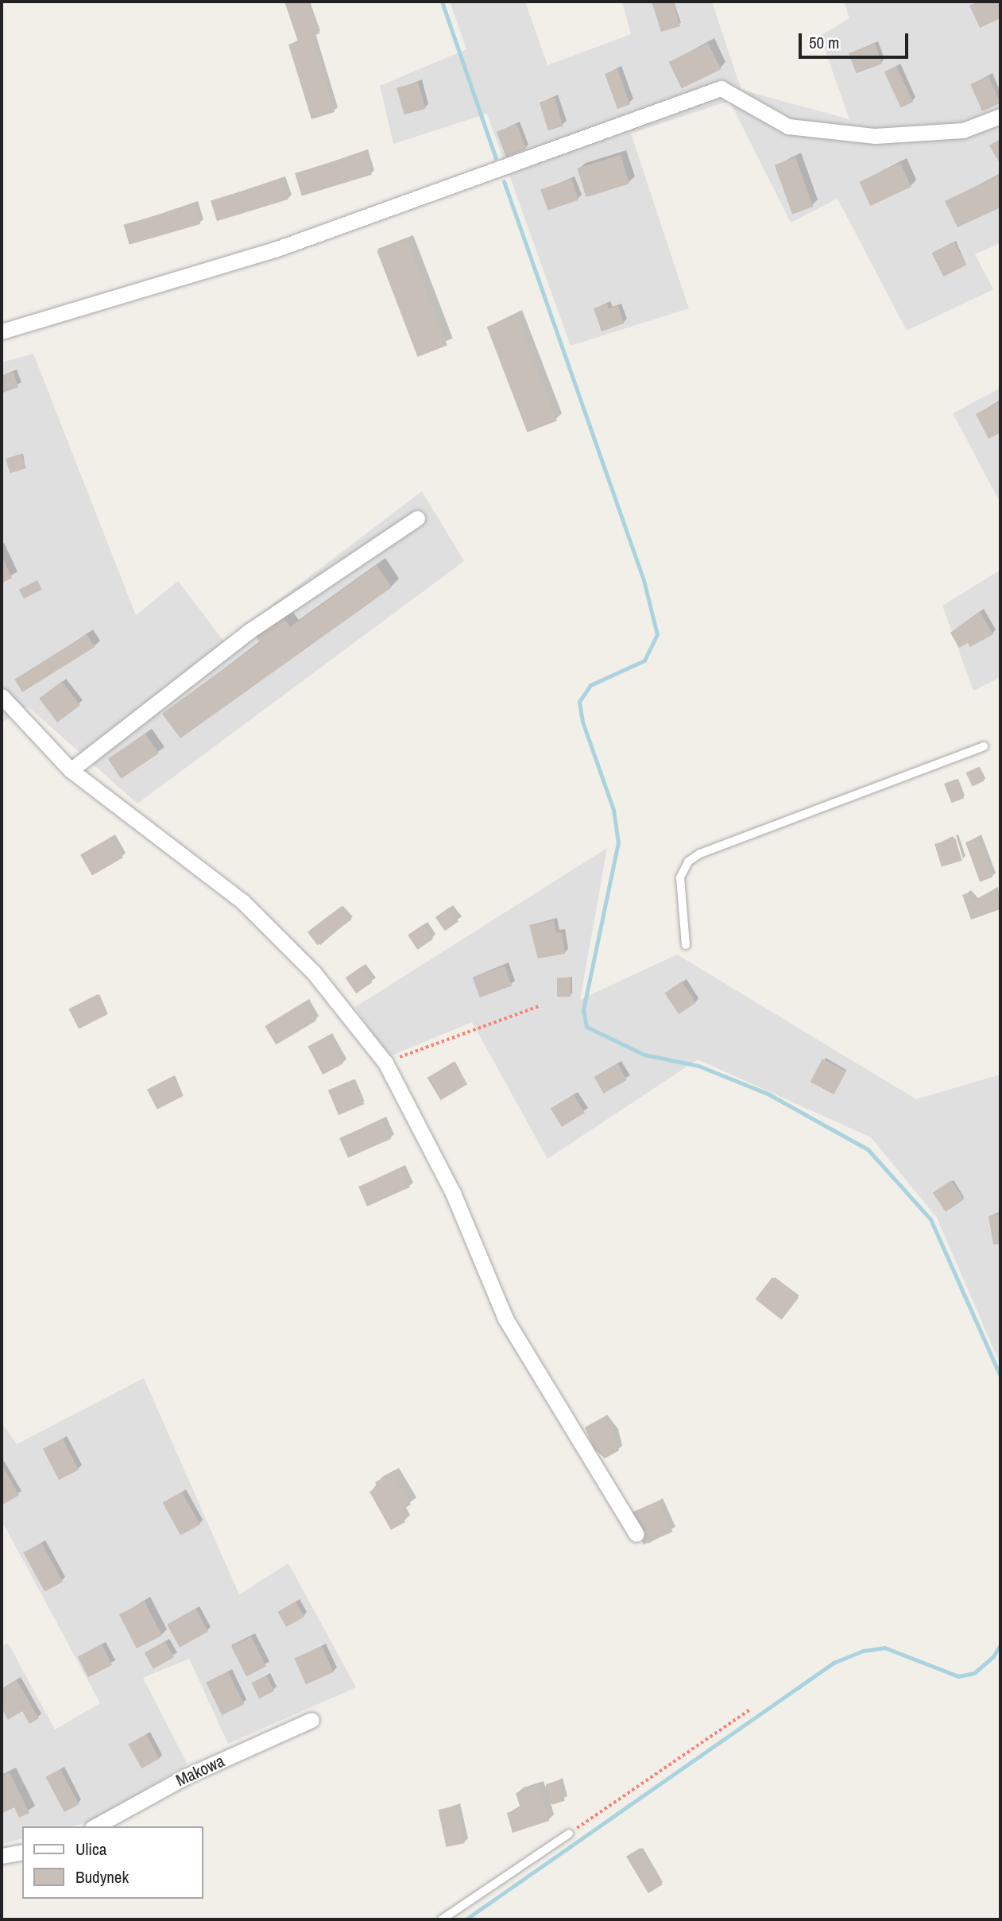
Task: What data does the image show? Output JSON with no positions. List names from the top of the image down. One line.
{"streets":{"street":["Makowa"]},"legend":["Ulica","Budynek"],"scale_bar":"50 m"}
